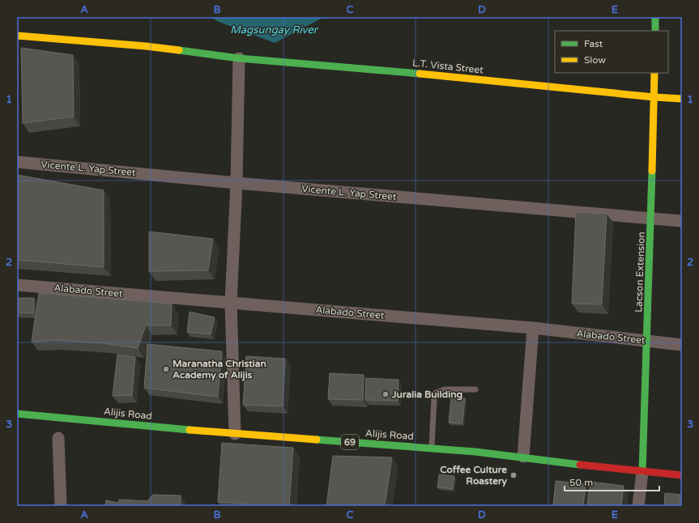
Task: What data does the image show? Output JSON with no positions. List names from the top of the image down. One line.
{"streets":{"main road":["L.T. Vista Street","Lacson Extension","Alijis Road","69"],"street":["Vicente L. Yap Street","Alabado Street"]},"crossings":[["L.T. Vista Street","Lacson Extension"],["Vicente L. Yap Street","Lacson Extension"],["Lacson Extension","Alabado Street"],["Lacson Extension","Alijis Road"]],"water":["Magsungay River"],"places":["Maranatha Christian Academy of Alijis","Juralia Building","Coffee Culture Roastery"],"legend":["Fast","Slow"],"scale_bar":"50 m","grid":{"columns":["A","B","C","D","E"],"rows":["1","2","3"]}}
